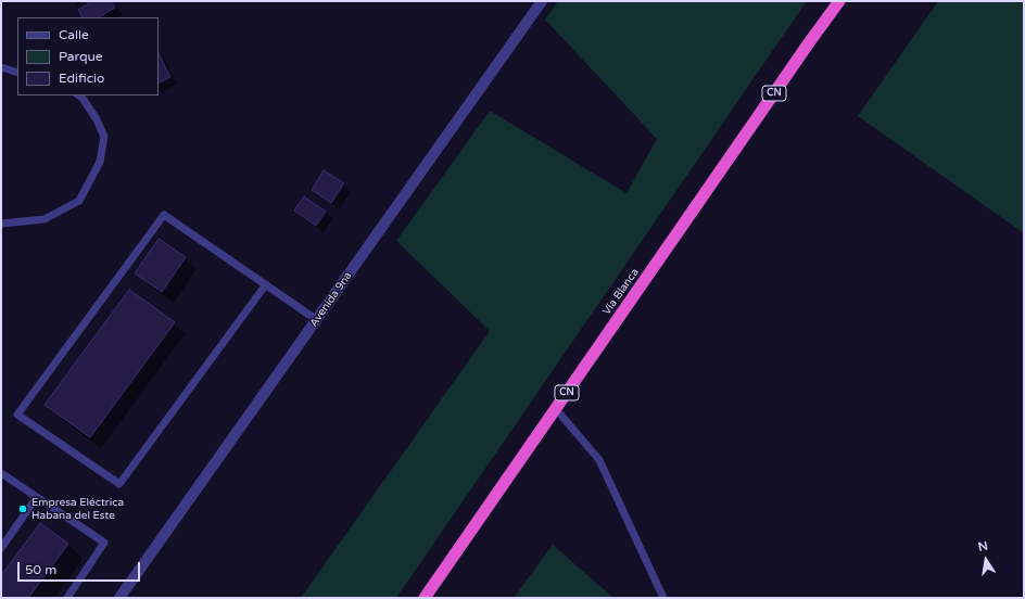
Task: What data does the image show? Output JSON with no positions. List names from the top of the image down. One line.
{"streets":{"highway":["CN","Vía Blanca"],"street":["Avenida 9na"]},"places":["Empresa Eléctrica Habana del Este"],"legend":["Calle","Parque","Edificio"],"scale_bar":"50 m","north":"top"}
